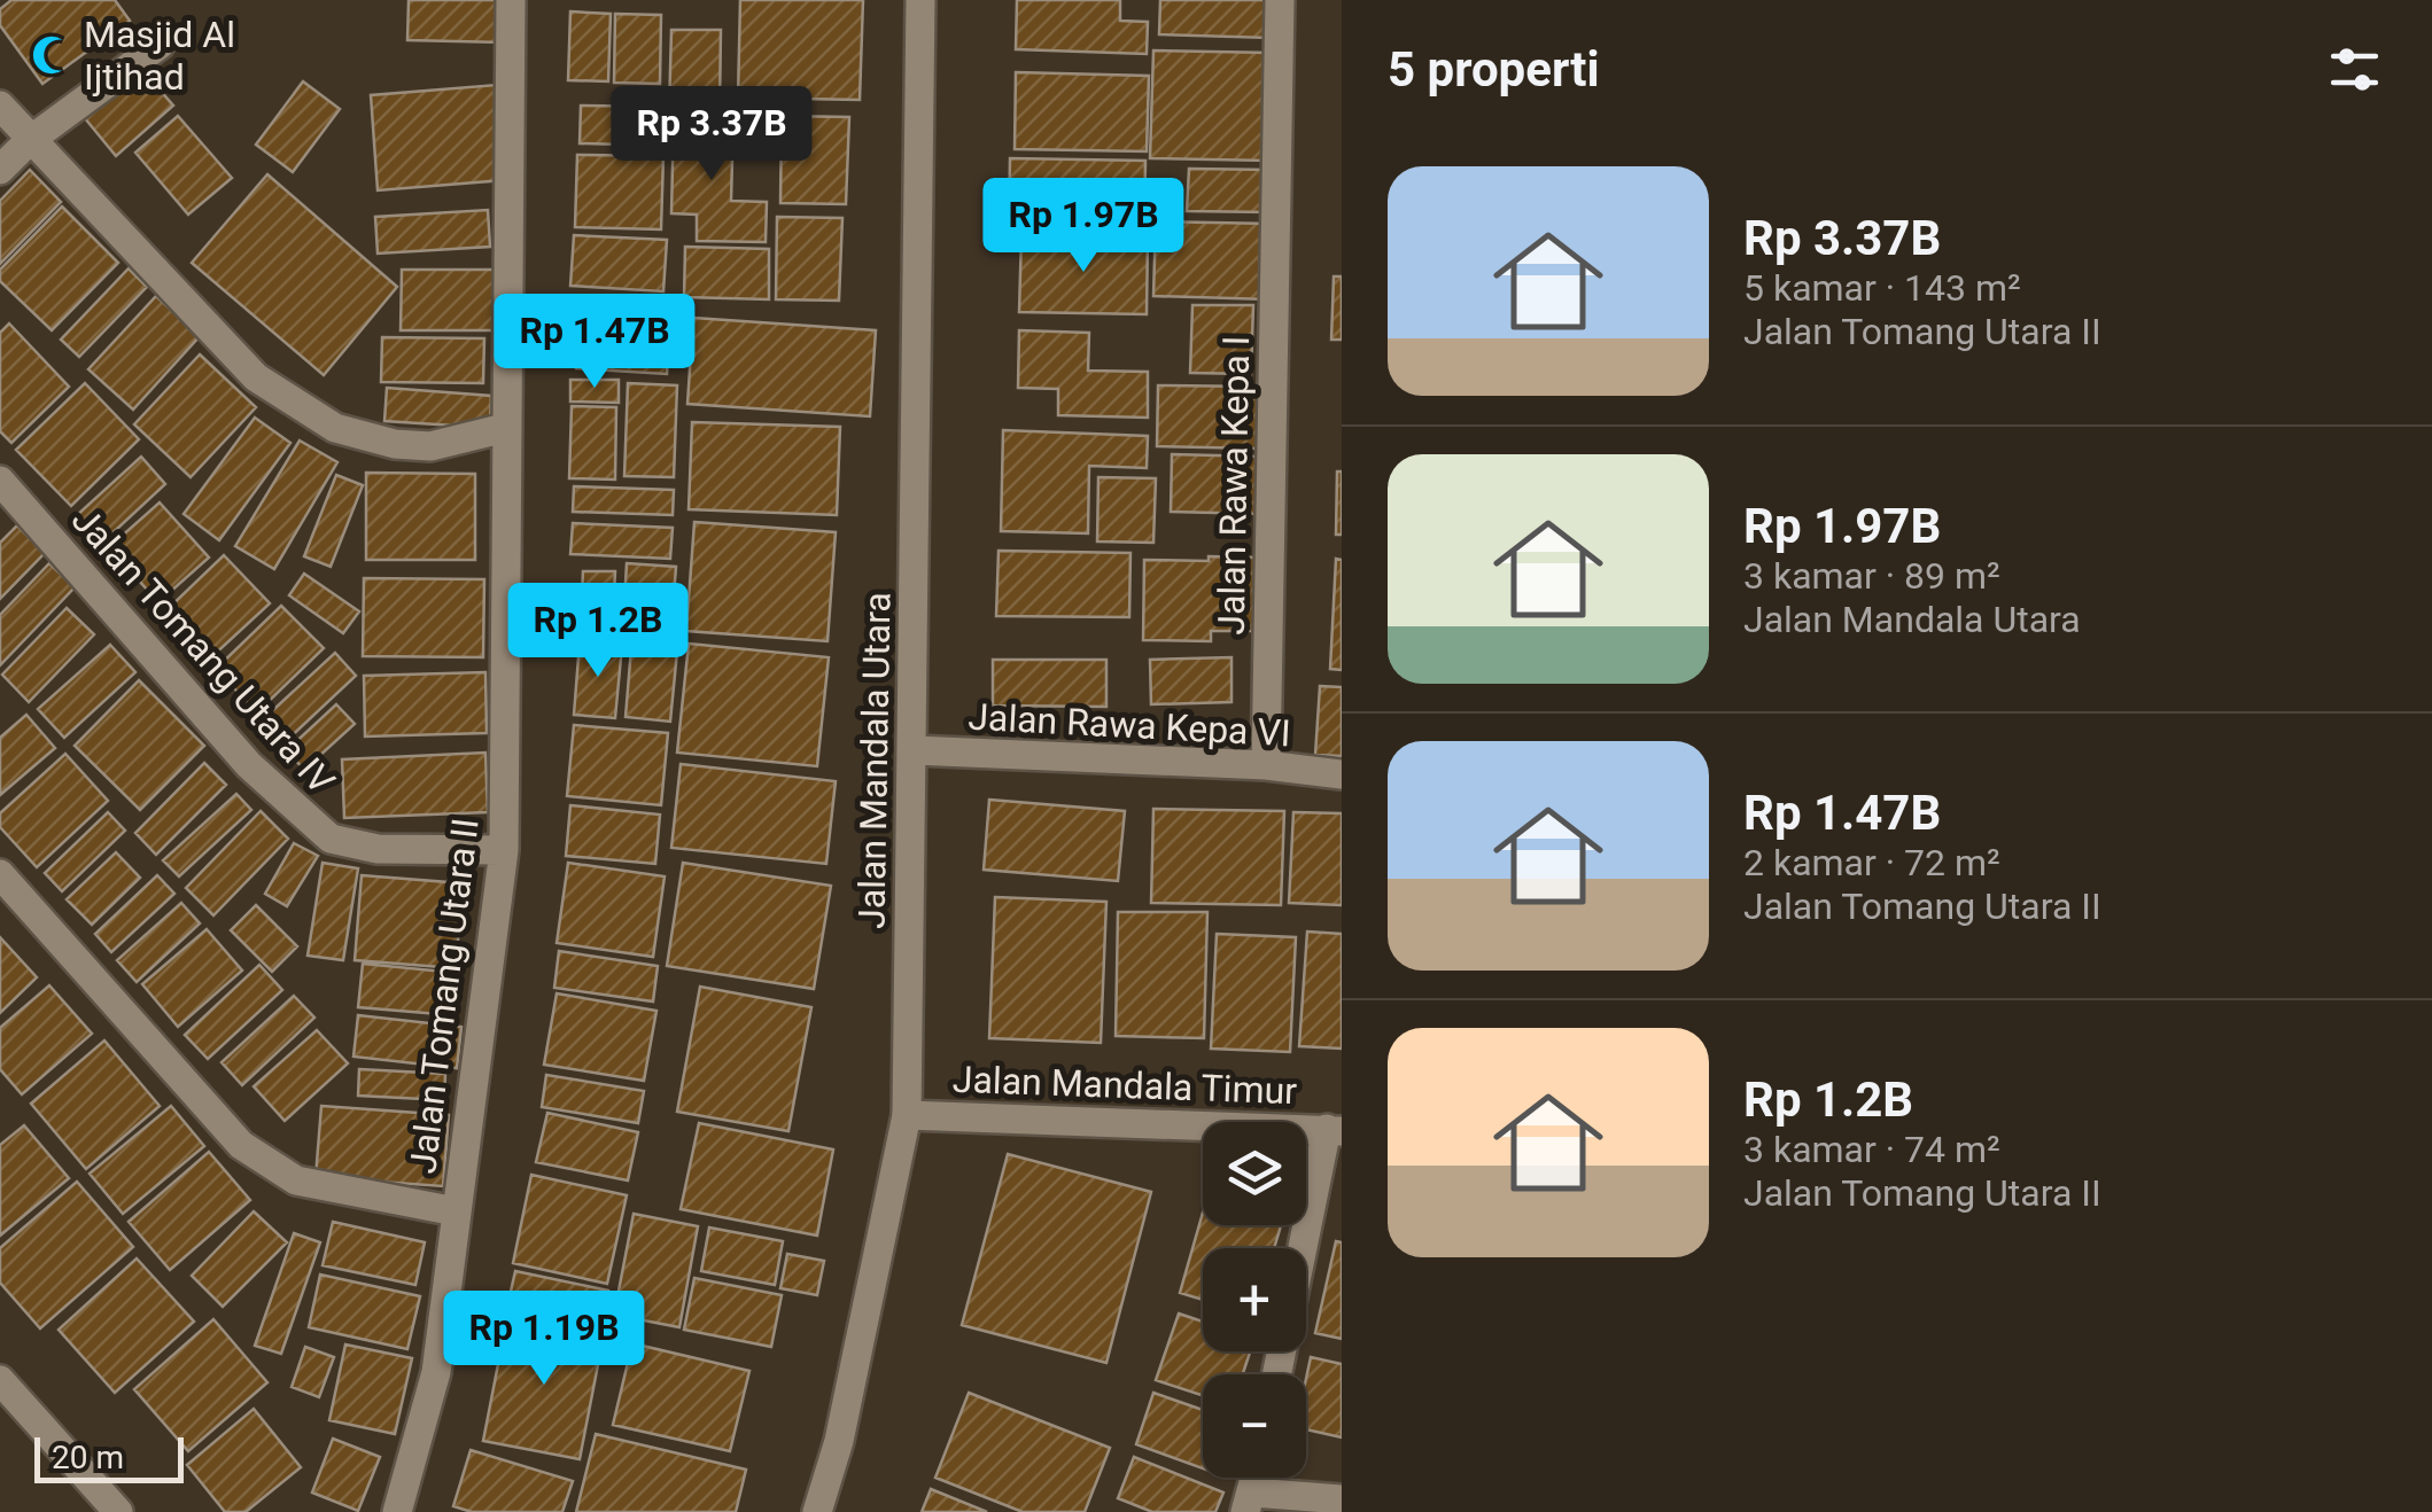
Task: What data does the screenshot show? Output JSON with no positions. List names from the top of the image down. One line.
{"streets":{"street":["Jalan Rawa Kepa I","Jalan Tomang Utara IV","Jalan Rawa Kepa VI","Jalan Mandala Utara","Jalan Tomang Utara II","Jalan Mandala Timur"]},"crossings":[["Jalan Rawa Kepa I","Jalan Rawa Kepa VI"],["Jalan Tomang Utara IV","Jalan Tomang Utara II"],["Jalan Rawa Kepa VI","Jalan Mandala Utara"],["Jalan Mandala Utara","Jalan Mandala Timur"]],"places":{"mosque":["Masjid Al Ijtihad"]},"scale_bar":"20 m","page":{"heading":"5 properti","price":["Rp 3.37B","Rp 1.97B","Rp 1.47B","Rp 1.2B","Rp 1.19B"],"list":[{"name":"Rp 3.37B","note":"5 kamar · 143 m² · Jalan Tomang Utara II"},{"name":"Rp 1.97B","note":"3 kamar · 89 m² · Jalan Mandala Utara"},{"name":"Rp 1.47B","note":"2 kamar · 72 m² · Jalan Tomang Utara II"},{"name":"Rp 1.2B","note":"3 kamar · 74 m² · Jalan Tomang Utara II"}],"map_buttons":["+","−"],"scale":"20 m"}}
